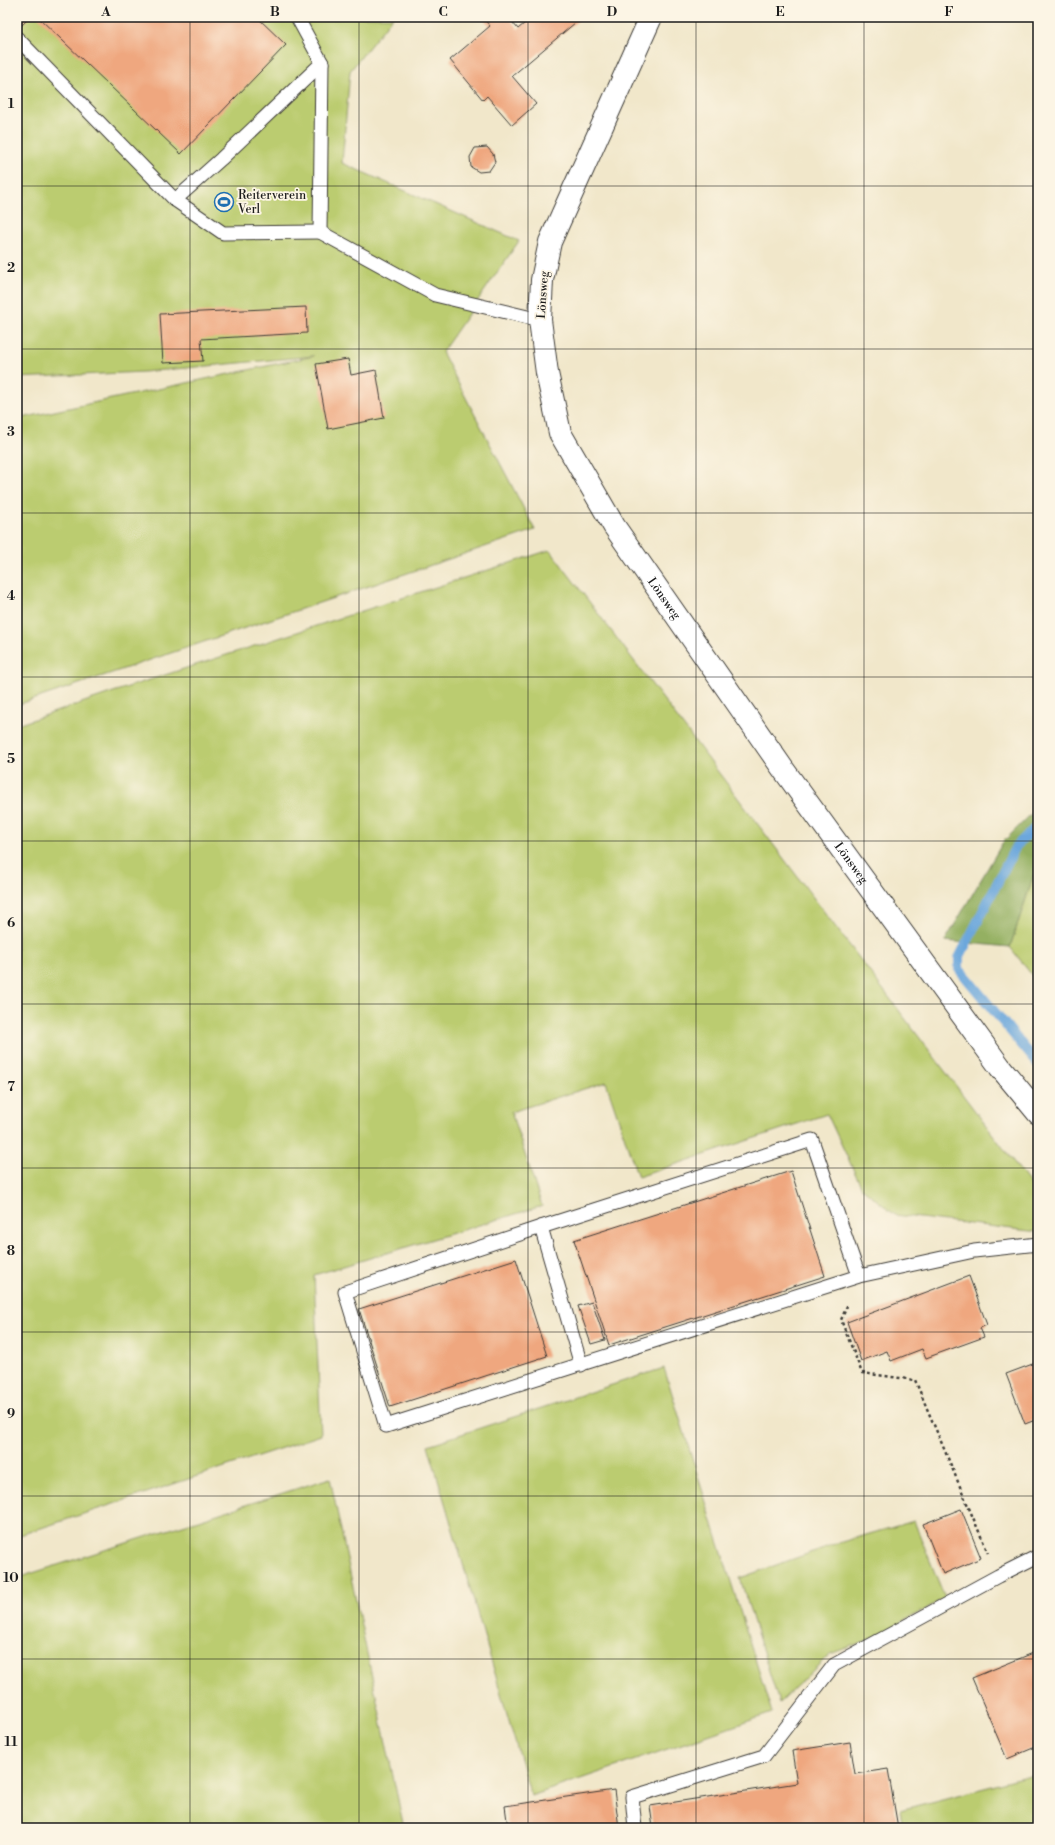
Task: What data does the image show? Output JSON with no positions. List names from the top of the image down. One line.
{"streets":{"street":["Lönsweg"]},"places":{"sports":["Reiterverein Verl"]},"grid":{"columns":["A","B","C","D","E","F"],"rows":["1","2","3","4","5","6","7","8","9","10","11"]}}
